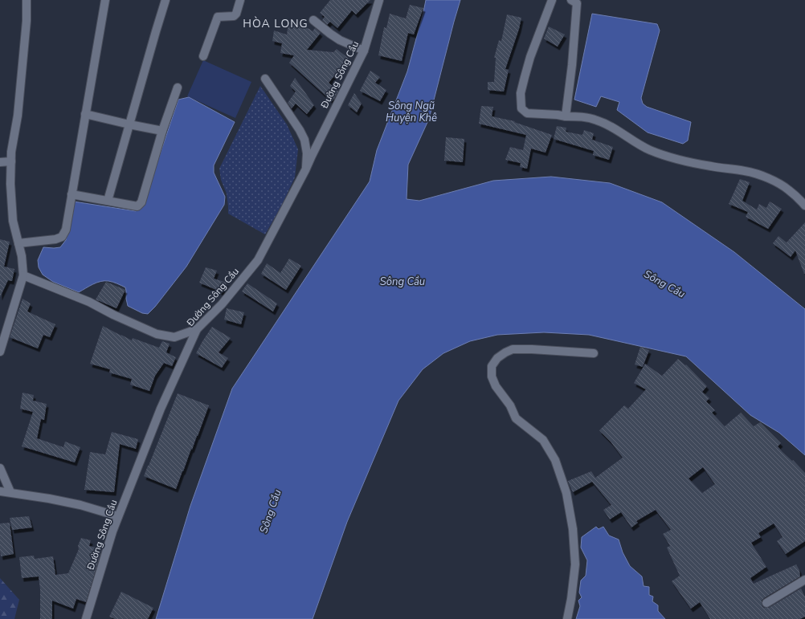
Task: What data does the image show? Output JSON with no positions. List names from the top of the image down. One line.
{"streets":{"street":["Đường Sông Cầu"]},"districts":["HÒA LONG"],"water":["Sông Ngũ Huyện Khê","Sông Cầu"]}
